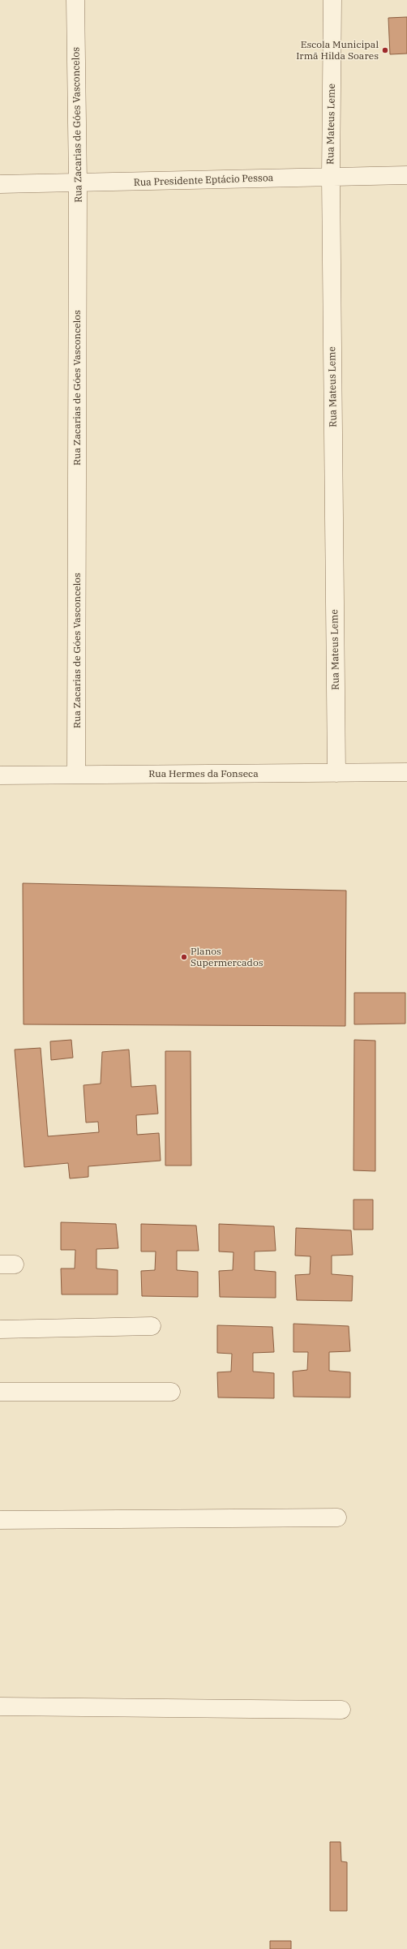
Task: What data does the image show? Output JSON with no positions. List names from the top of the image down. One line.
{"streets":{"street":["Rua Mateus Leme","Rua Zacarias de Góes Vasconcelos","Rua Presidente Eptácio Pessoa","Rua Hermes da Fonseca"]},"crossings":[["Rua Mateus Leme","Rua Presidente Eptácio Pessoa"],["Rua Mateus Leme","Rua Hermes da Fonseca"],["Rua Zacarias de Góes Vasconcelos","Rua Presidente Eptácio Pessoa"],["Rua Zacarias de Góes Vasconcelos","Rua Hermes da Fonseca"]],"places":["Escola Municipal Irmã Hilda Soares","Planos Supermercados"]}
